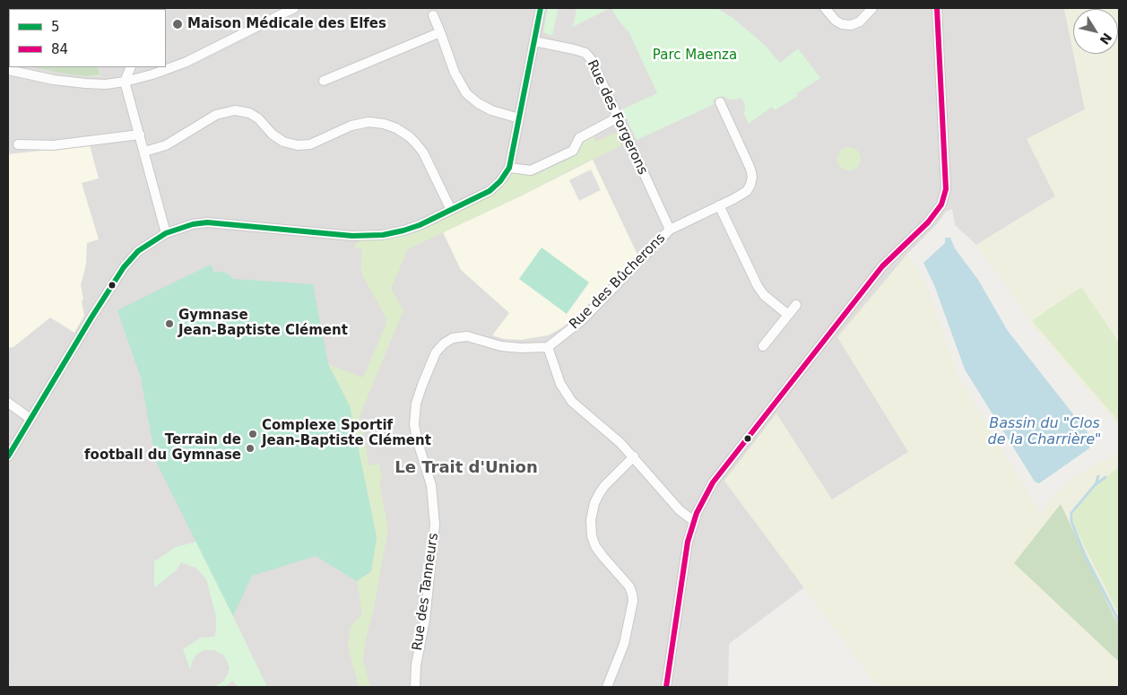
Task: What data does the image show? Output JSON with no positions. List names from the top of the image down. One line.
{"streets":{"street":["Rue des Forgerons","Rue des Bûcherons","Rue des Tanneurs"]},"crossings":[["Rue des Forgerons","Rue des Bûcherons"],["Rue des Bûcherons","Rue des Tanneurs"]],"districts":["Le Trait d'Union"],"water":["Bassin du \"Clos de la Charrière\""],"parks":["Parc Maenza"],"places":["Maison Médicale des Elfes","Gymnase Jean-Baptiste Clément","Complexe Sportif Jean-Baptiste Clément","Terrain de football du Gymnase"],"lines":["transit line 5","transit line 84"],"legend":["5","84"],"north":"bottom right"}
